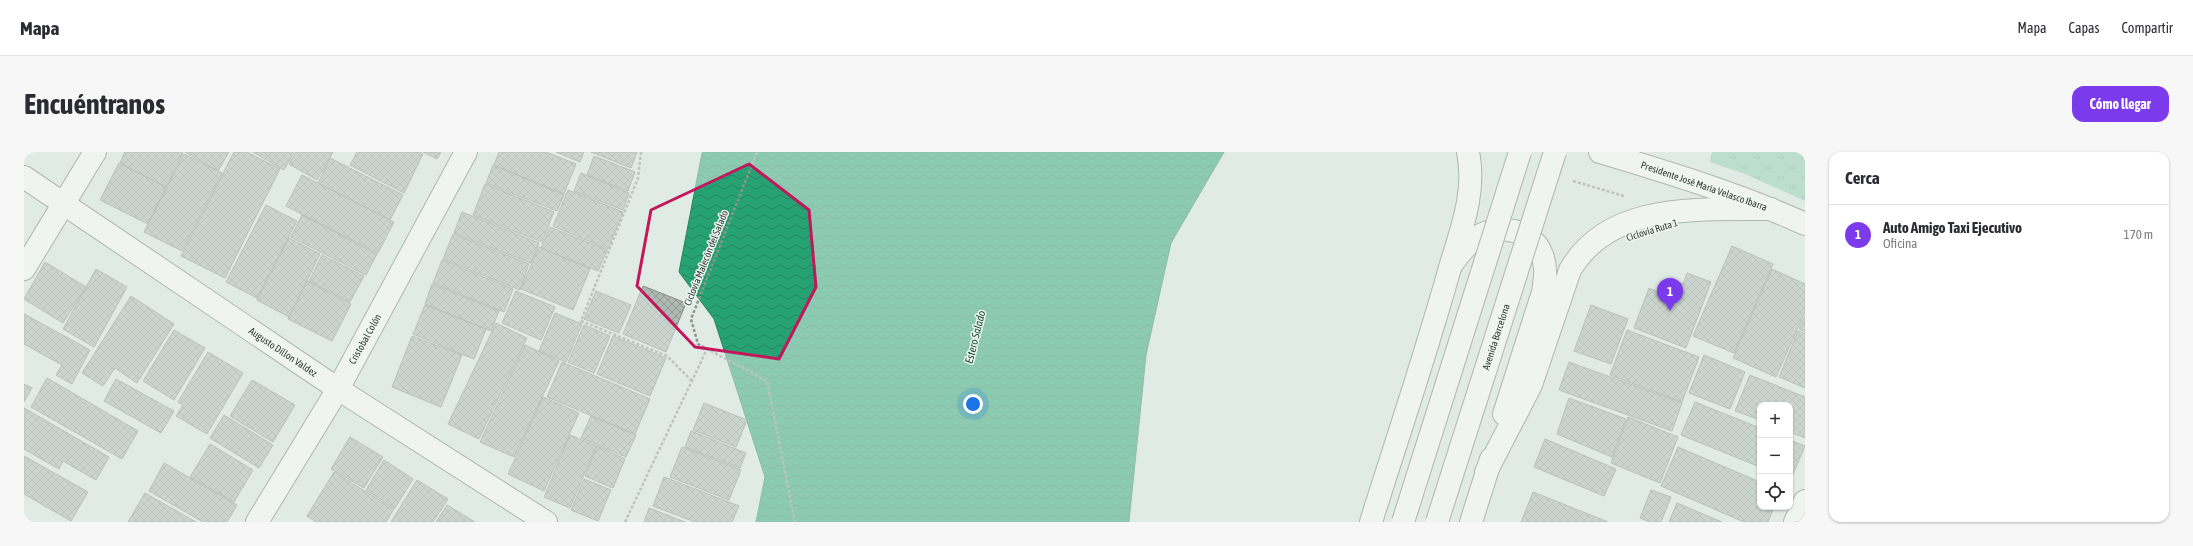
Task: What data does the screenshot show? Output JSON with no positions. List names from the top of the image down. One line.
{"streets":{"main road":["Presidente José Maria Velasco Ibarra","Avenida Barcelona","Cristobal Colón","Augusto Dillon Valdez"],"path":["Ciclovía Malecón del Salado"]},"crossings":[["Cristobal Colón","Augusto Dillon Valdez"]],"water":["Estero Salado"],"page":{"header":"Mapa","nav":["Mapa","Capas","Compartir"],"buttons":"Cómo llegar","title":"Encuéntranos","heading":"Cerca","list":[{"mark":"1","name":"Auto Amigo Taxi Ejecutivo","note":"Oficina","value":"170 m"}],"pins":"1","map_buttons":["+","−"]}}
